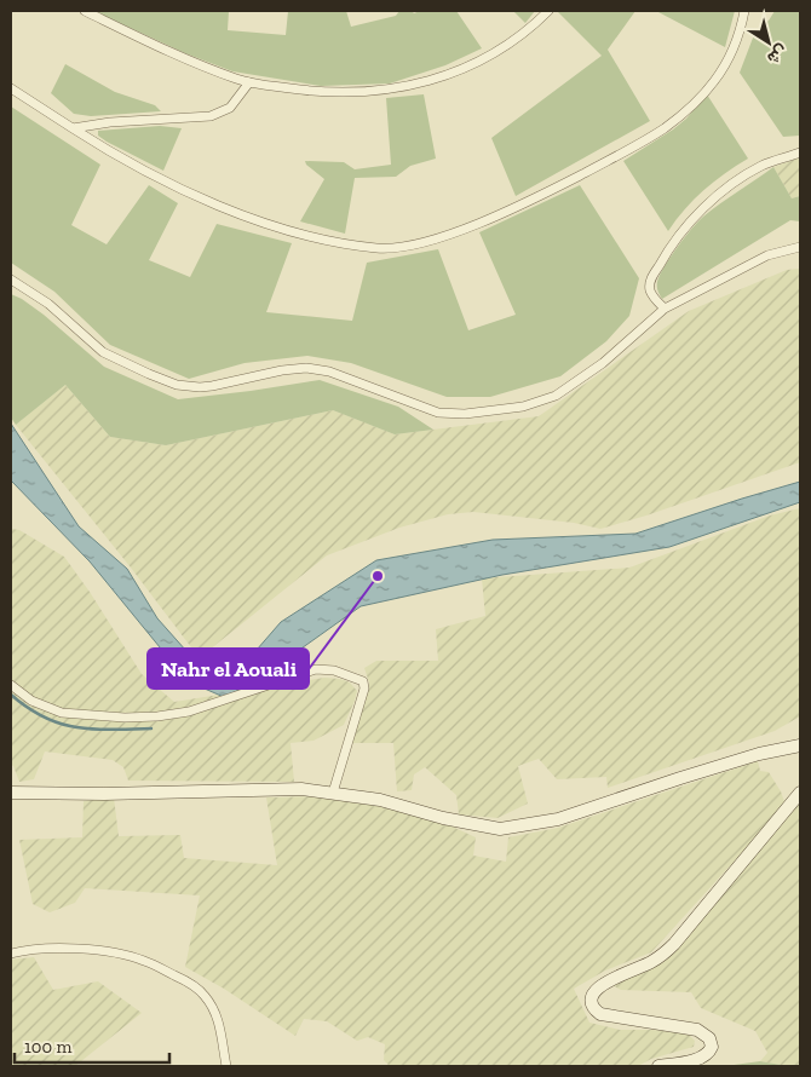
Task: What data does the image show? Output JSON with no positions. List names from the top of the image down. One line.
{"places":["Nahr el Aouali"],"scale_bar":"100 m","north":"bottom right"}
